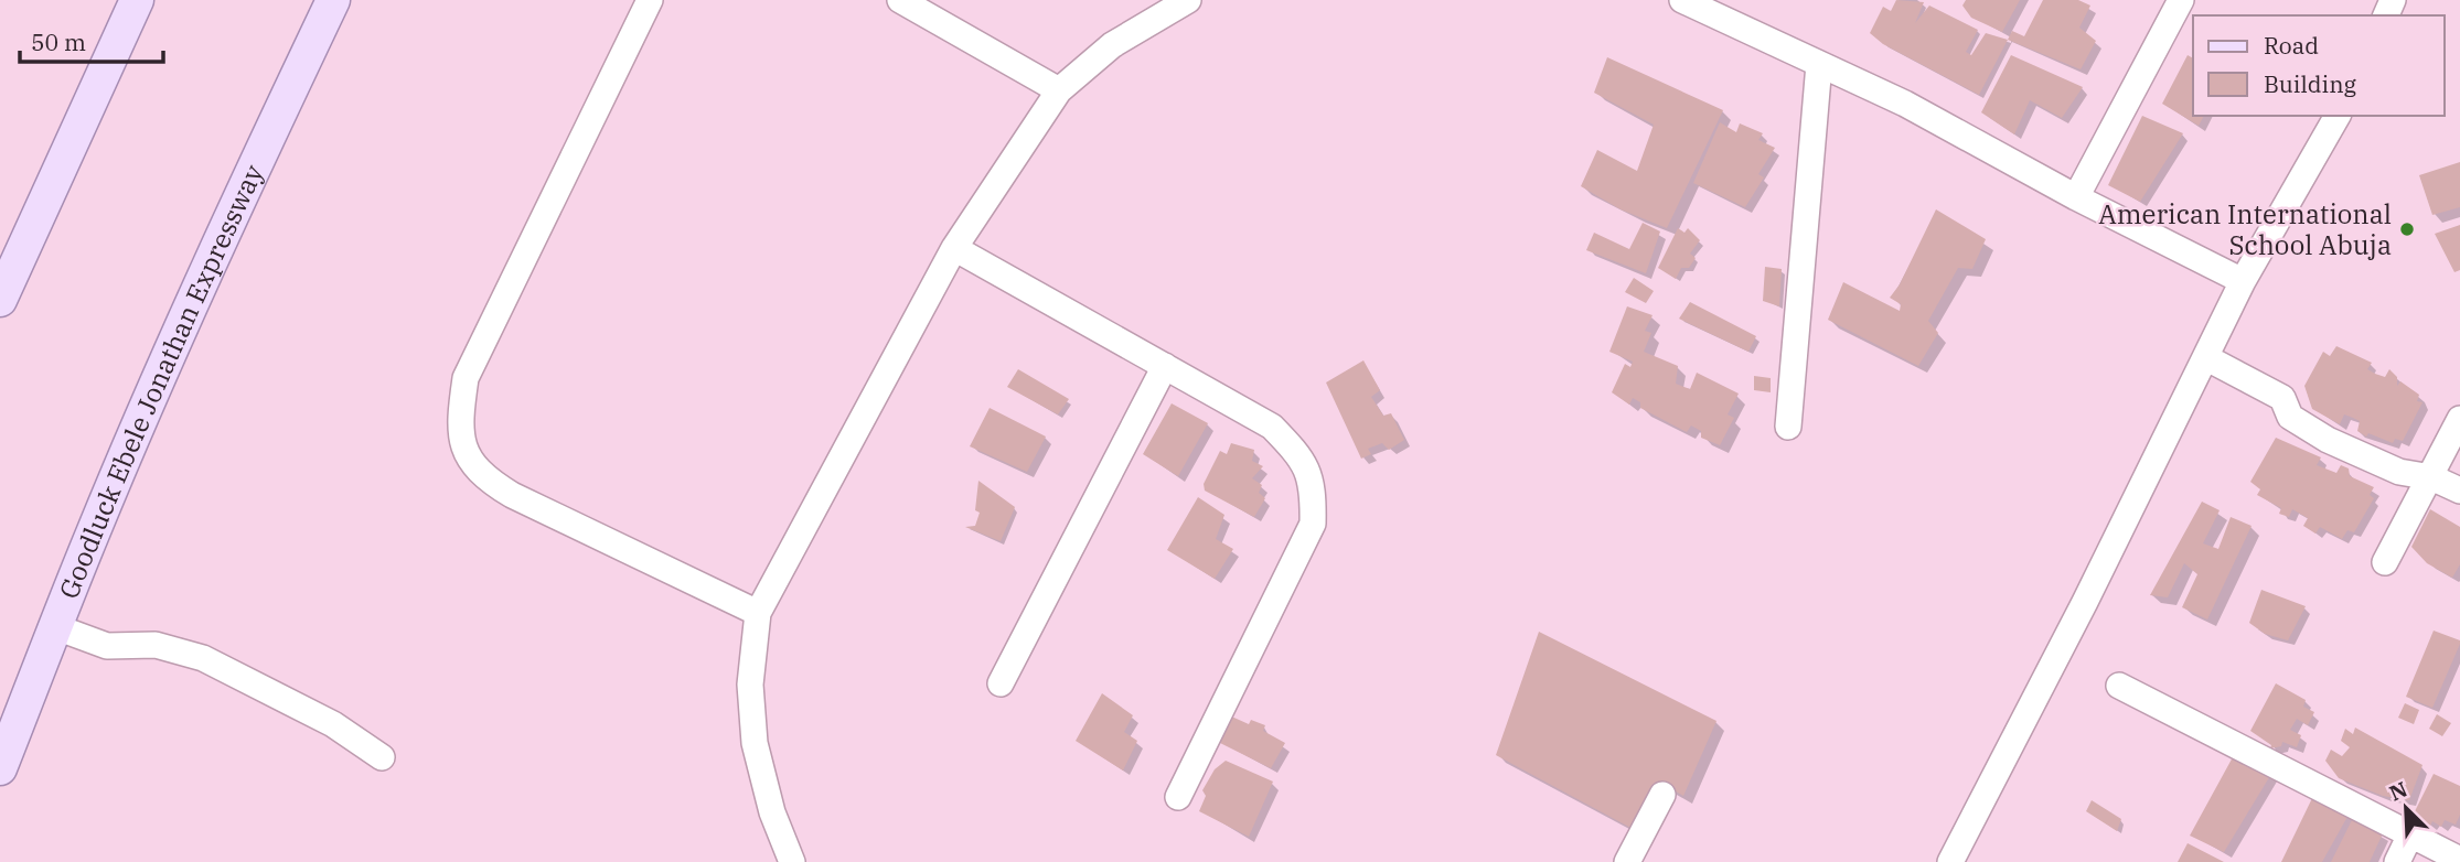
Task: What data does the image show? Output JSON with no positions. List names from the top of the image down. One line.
{"streets":{"main road":["Goodluck Ebele Jonathan Expressway"]},"places":["American International School Abuja"],"legend":["Road","Building"],"scale_bar":"50 m","north":"top left"}
